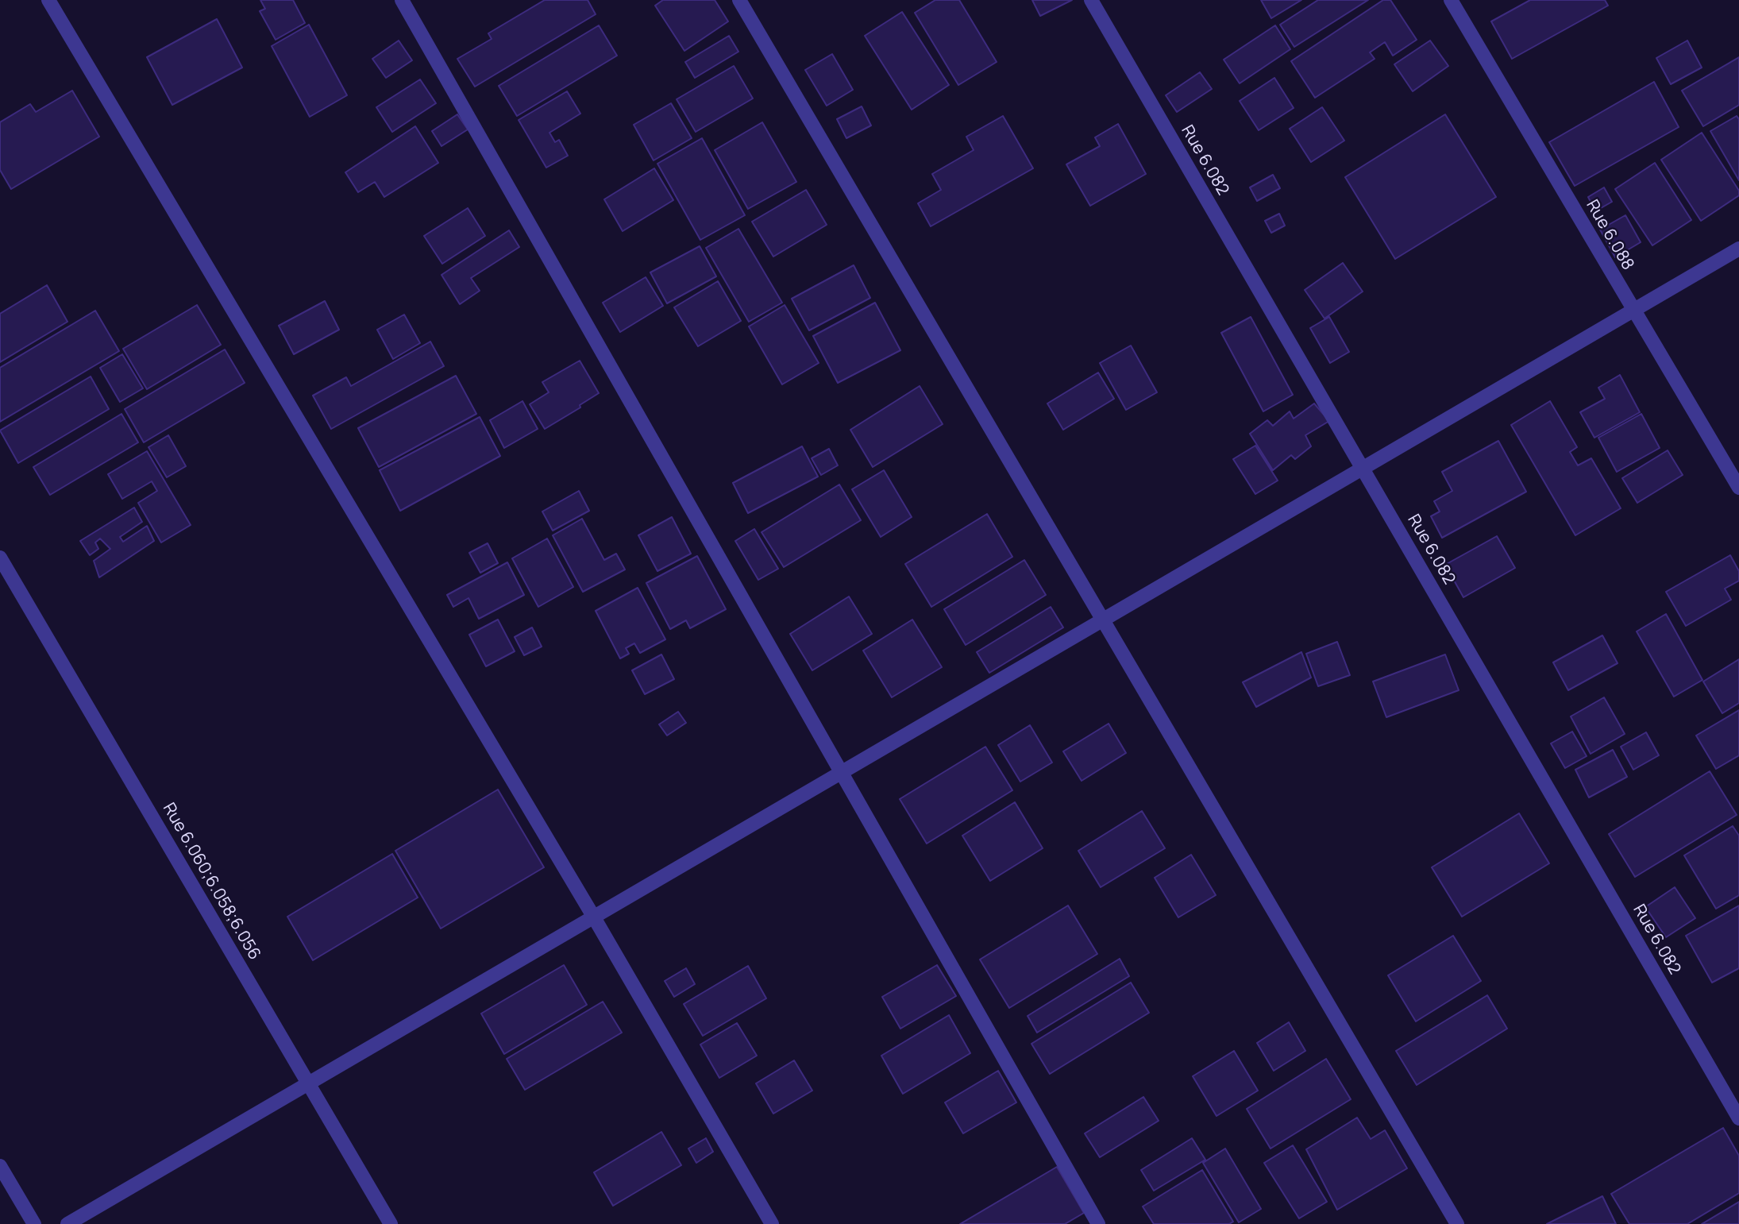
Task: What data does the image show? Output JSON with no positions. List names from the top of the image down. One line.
{"streets":{"street":["Rue 6.082","Rue 6.088","Rue 6.060;6.058;6.056"]}}
